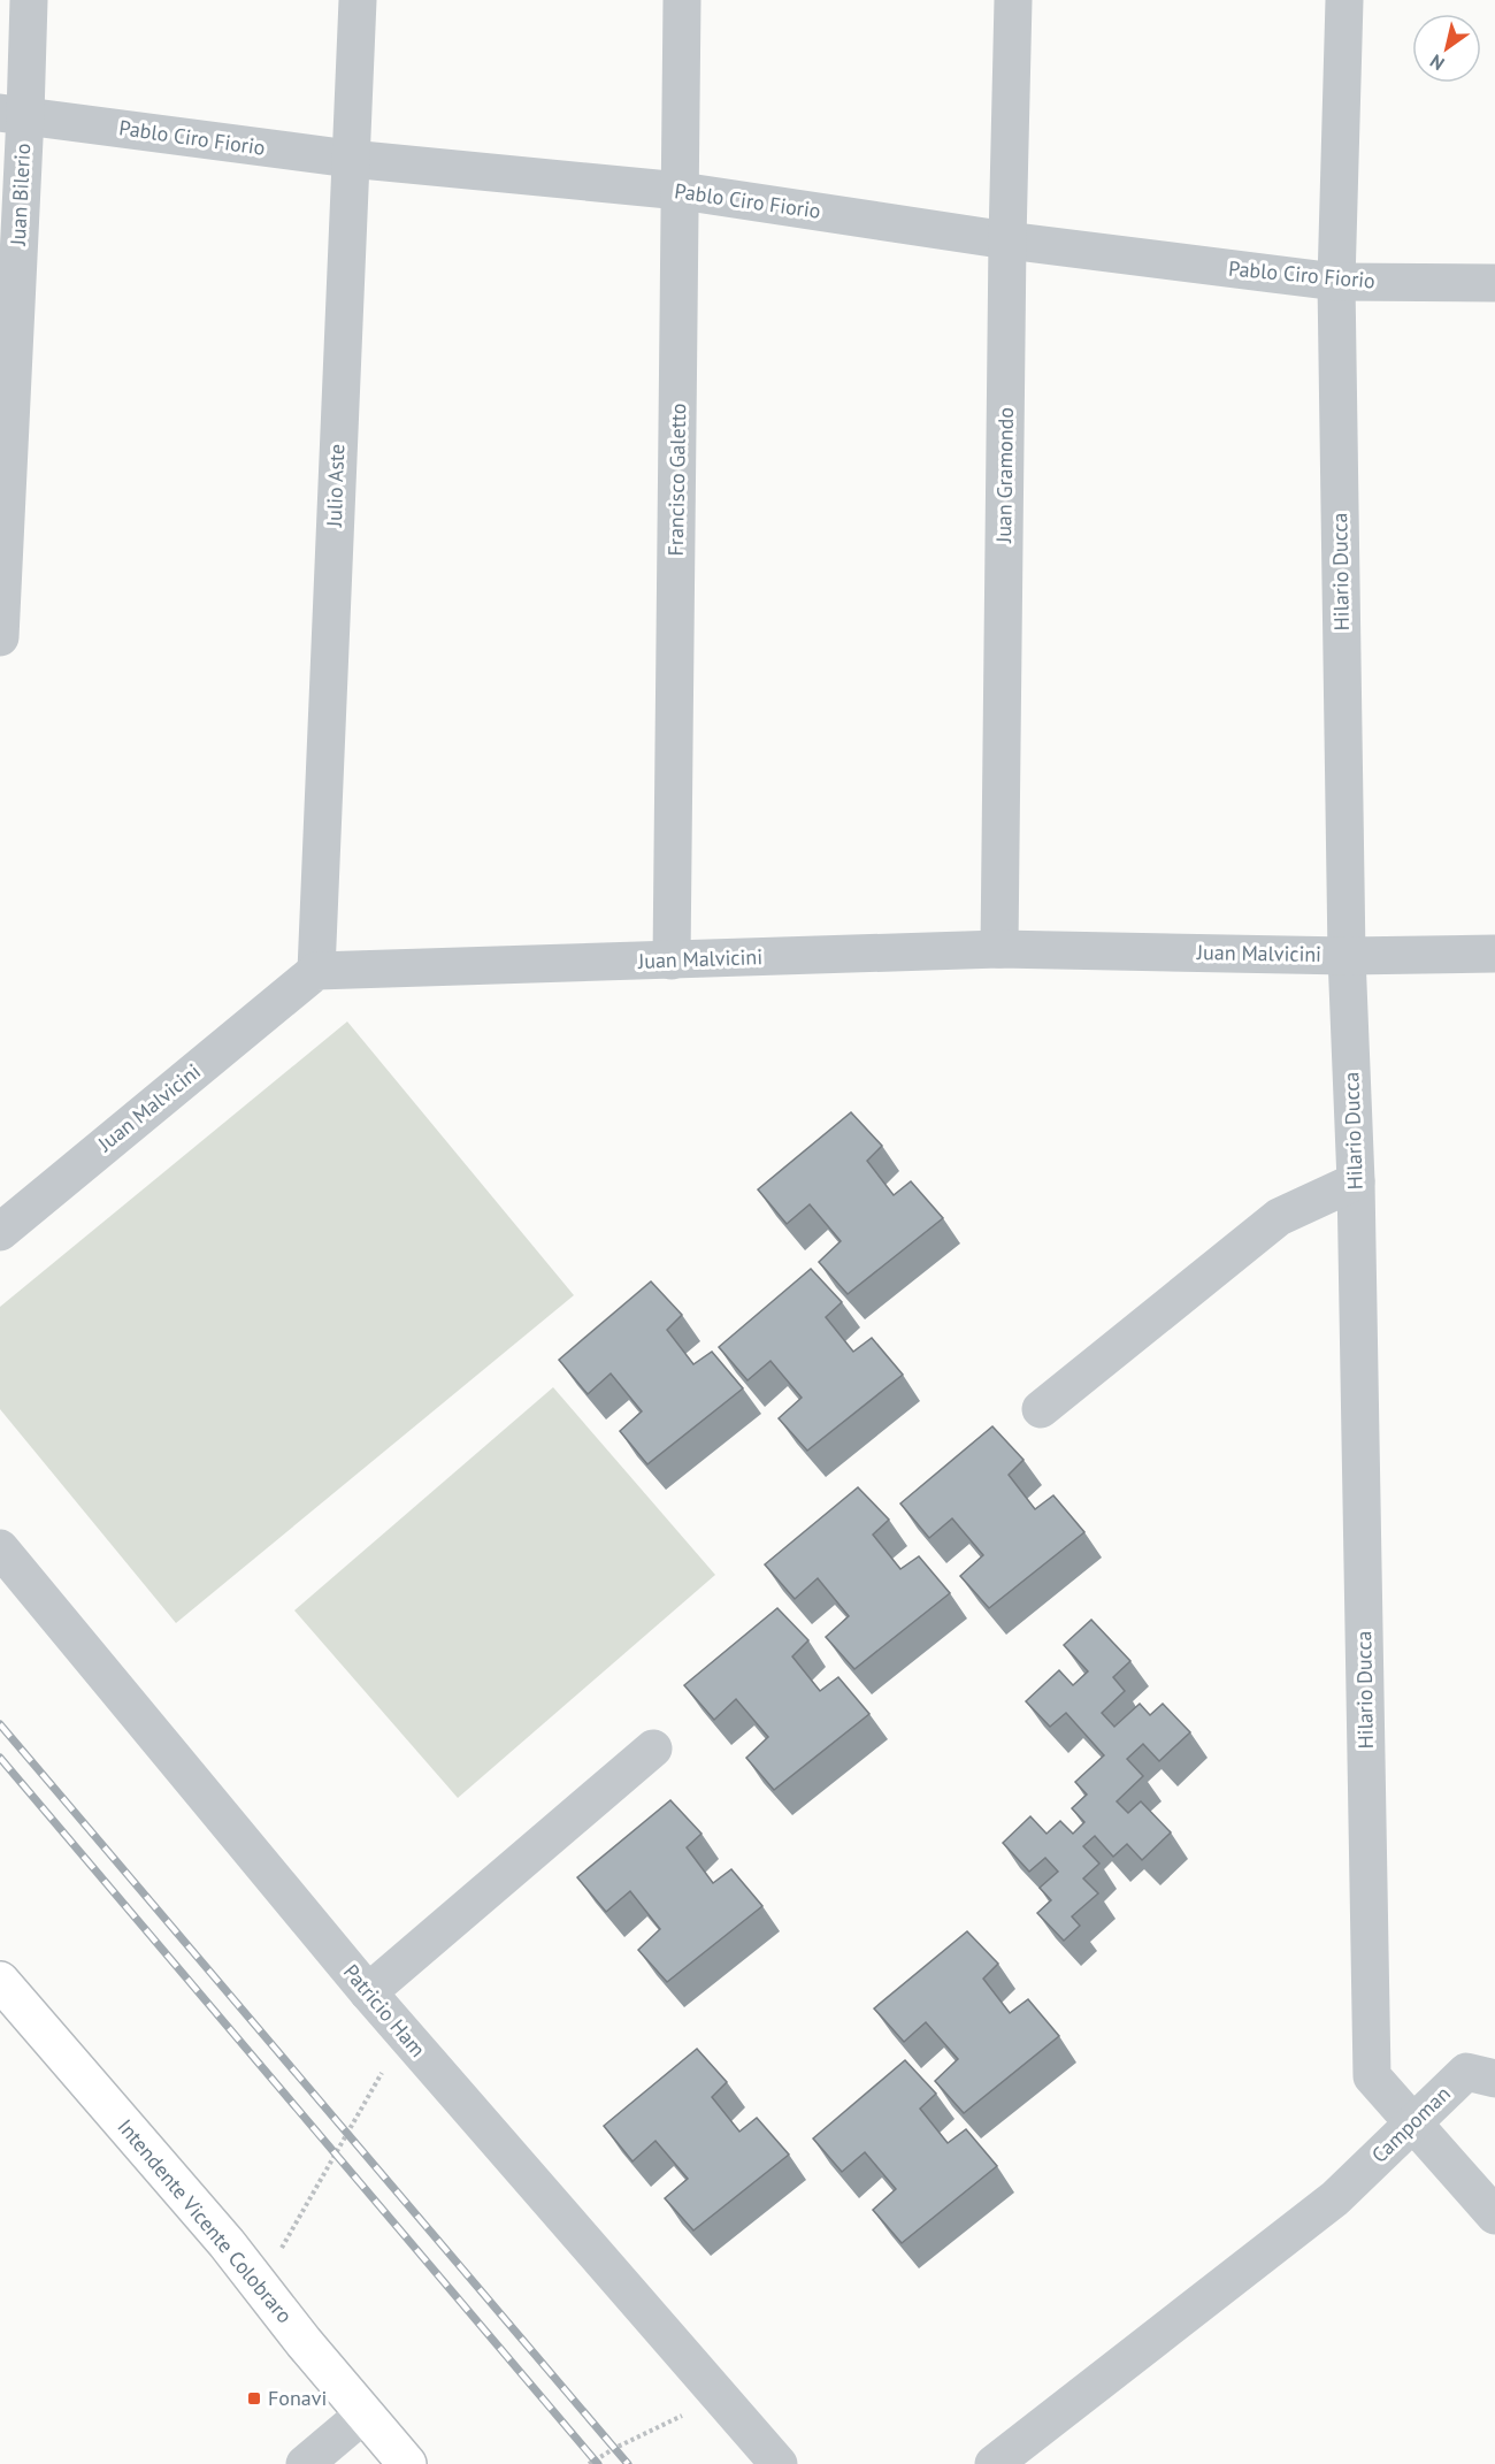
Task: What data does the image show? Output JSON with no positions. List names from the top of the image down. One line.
{"streets":{"main road":["Intendente Vicente Colobraro"],"street":["Pablo Ciro Fiorio","Juan Bilerio","Juan Gramondo","Francisco Galetto","Julio Aste","Hilario Ducca","Juan Malvicini","Patricio Ham","Campoman"]},"crossings":[["Pablo Ciro Fiorio","Juan Bilerio"],["Pablo Ciro Fiorio","Juan Gramondo"],["Pablo Ciro Fiorio","Francisco Galetto"],["Pablo Ciro Fiorio","Julio Aste"],["Pablo Ciro Fiorio","Hilario Ducca"],["Juan Gramondo","Juan Malvicini"],["Francisco Galetto","Juan Malvicini"],["Julio Aste","Juan Malvicini"],["Hilario Ducca","Juan Malvicini"],["Hilario Ducca","Campoman"]],"places":{"transit":["Fonavi"]},"north":"bottom left"}
